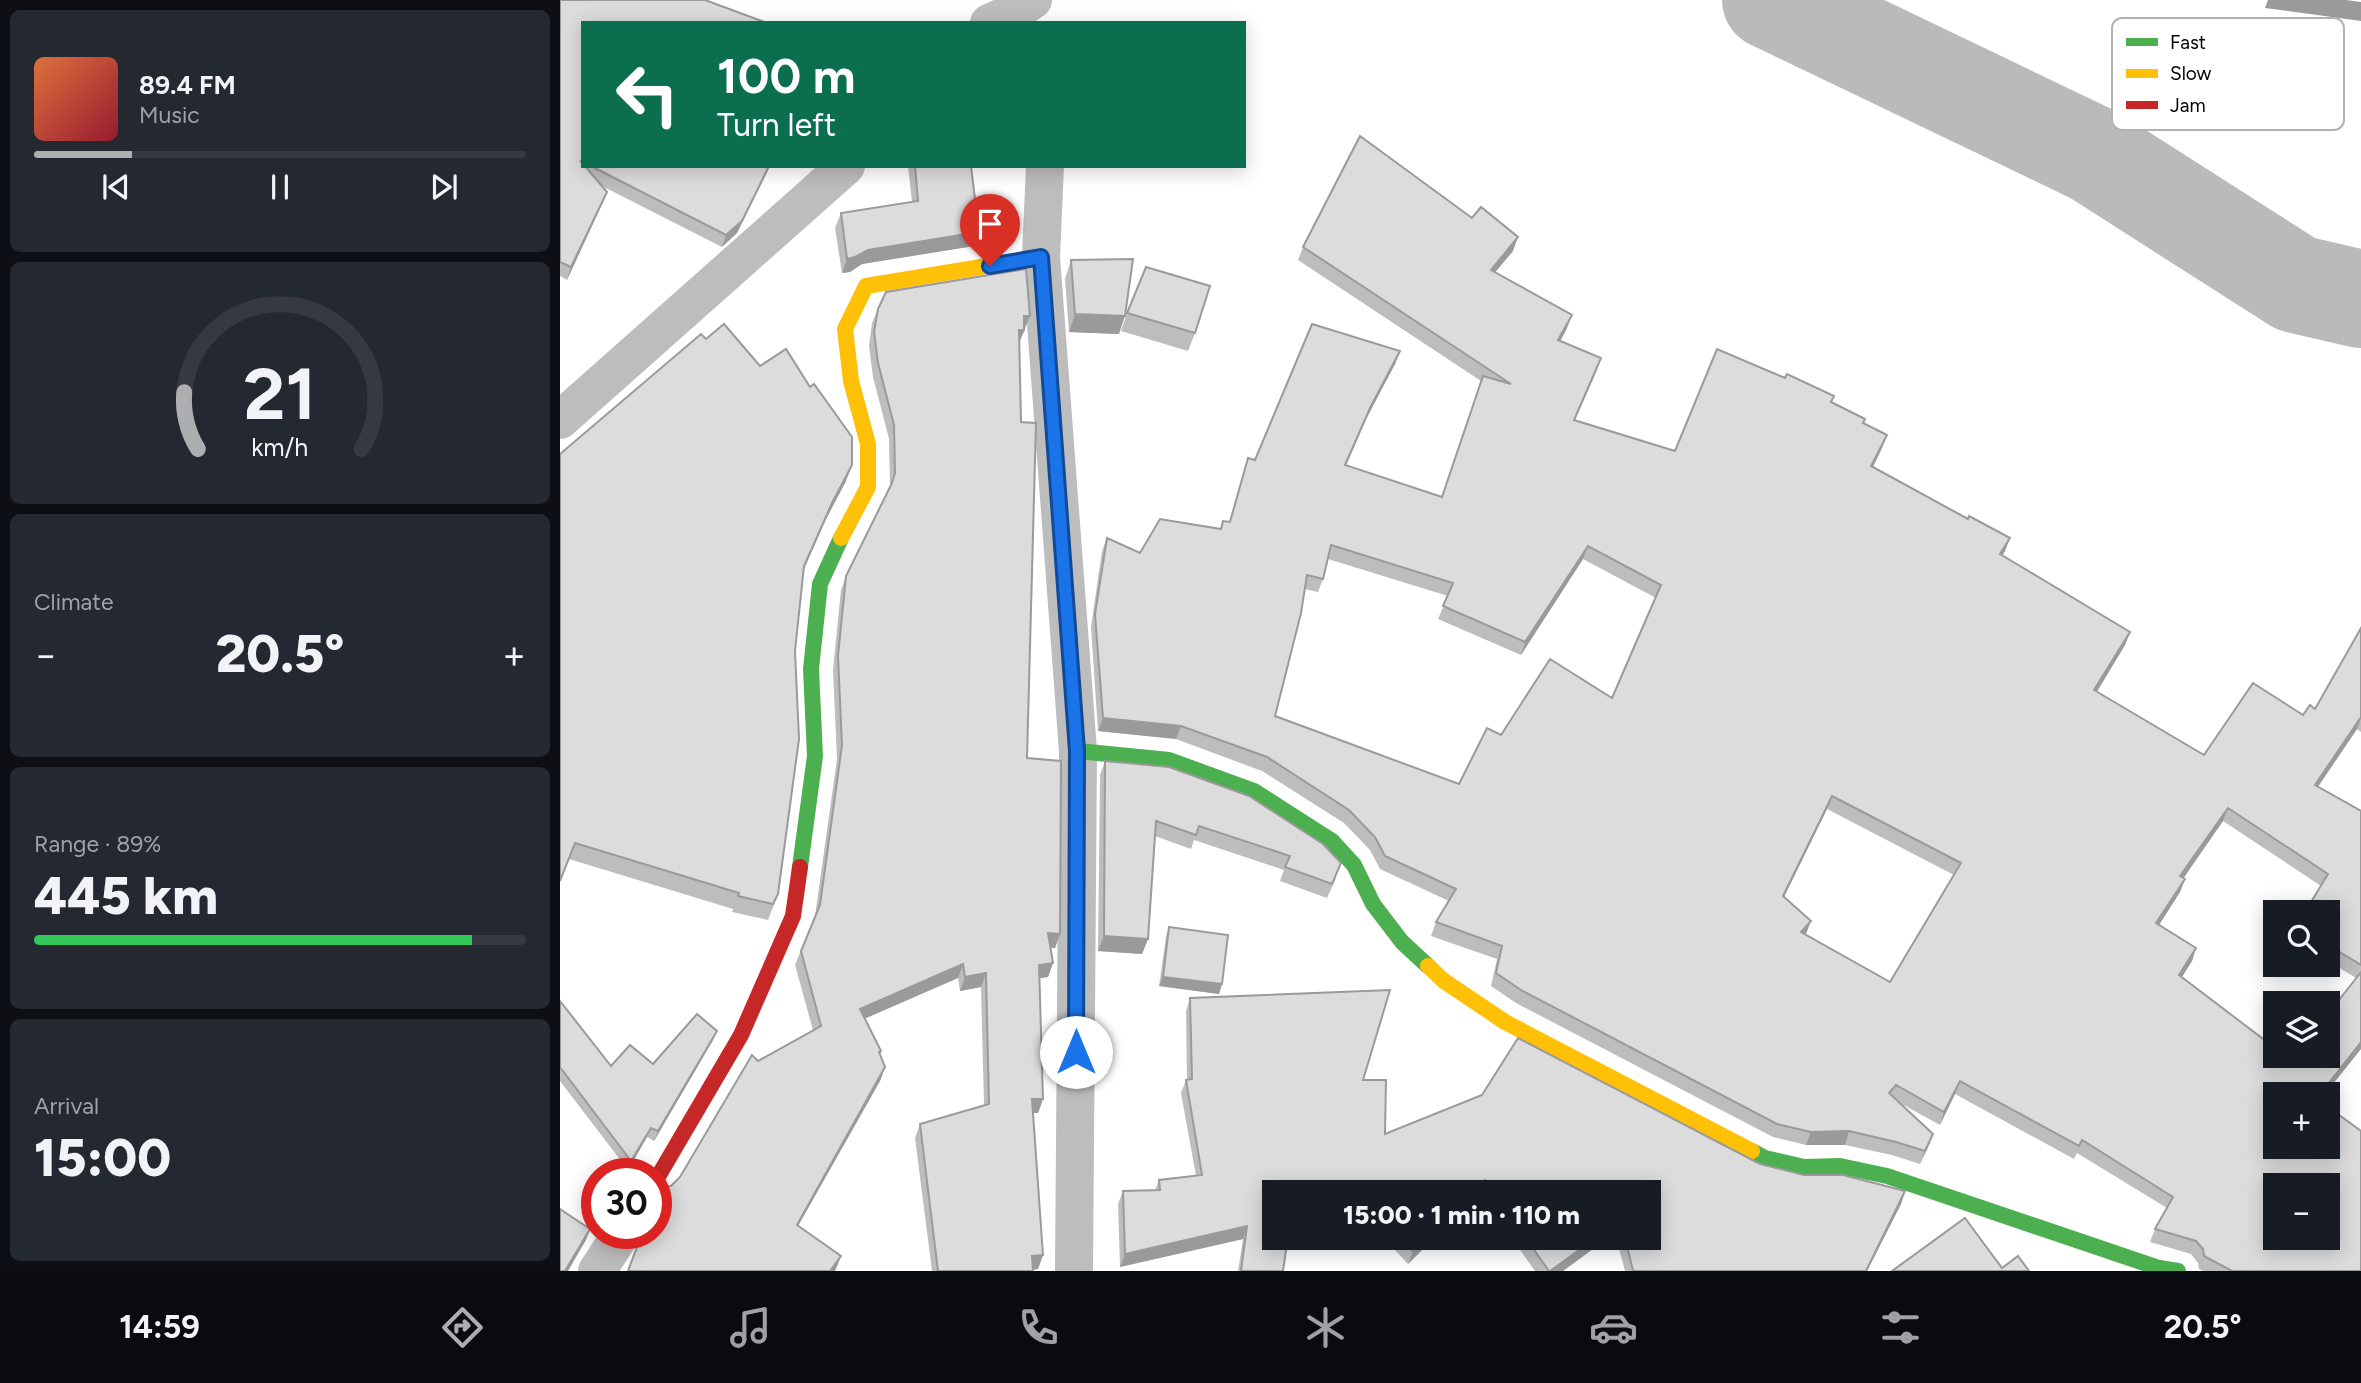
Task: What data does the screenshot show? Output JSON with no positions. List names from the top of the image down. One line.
{"legend":["Fast","Slow","Jam"],"page":{"turn":["100 m","Turn left"],"song":["89.4 FM","Music"],"tile":["Climate",["Range · 89%","445 km"],["Arrival","15:00"]],"heat":["−","20.5°","+"],"map_buttons":["+","−"],"limit":"30","trip":"15:00 · 1 min · 110 m","tabs":["14:59","20.5°"],"gauge":["21","km/h"]}}
